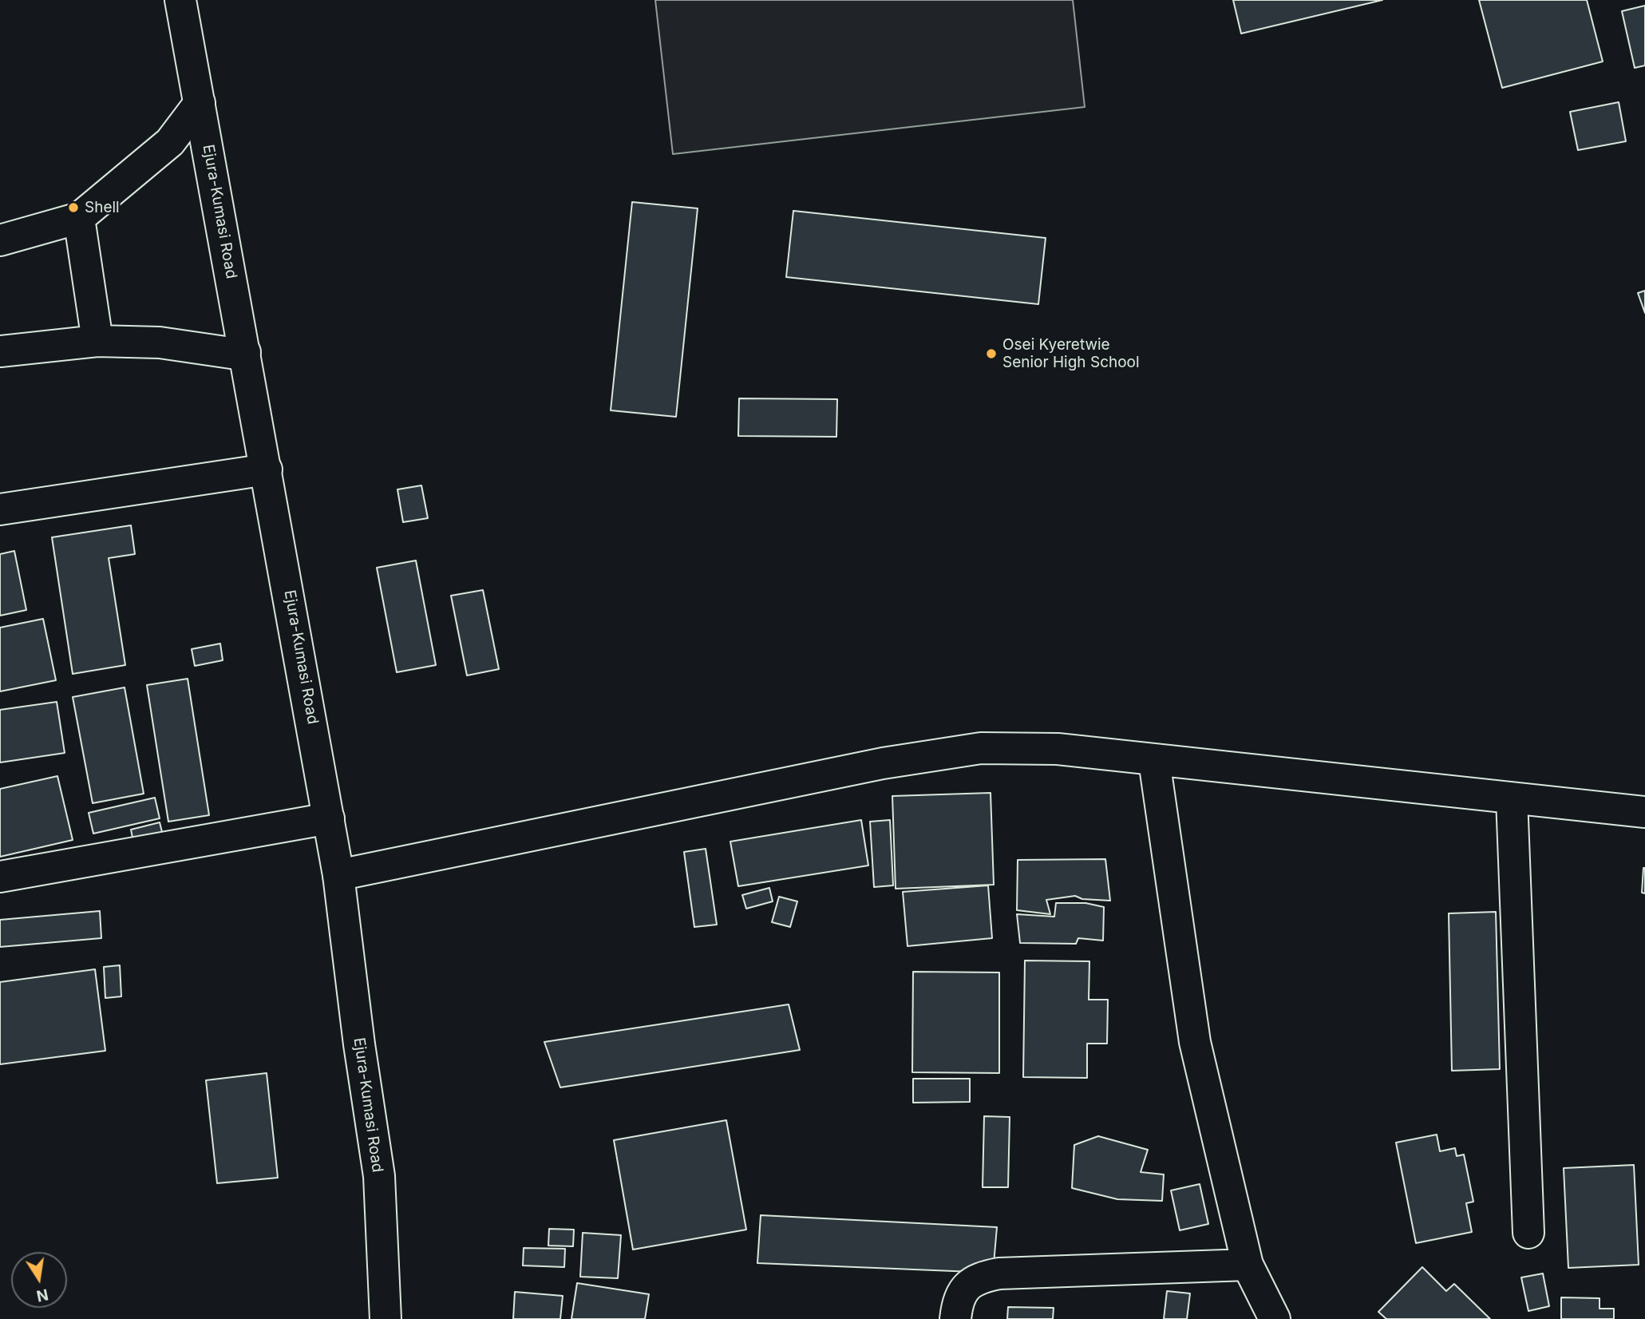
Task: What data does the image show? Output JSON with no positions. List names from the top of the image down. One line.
{"streets":{"street":["Ejura-Kumasi Road"]},"places":["Shell","Osei Kyeretwie Senior High School"],"north":"bottom"}
